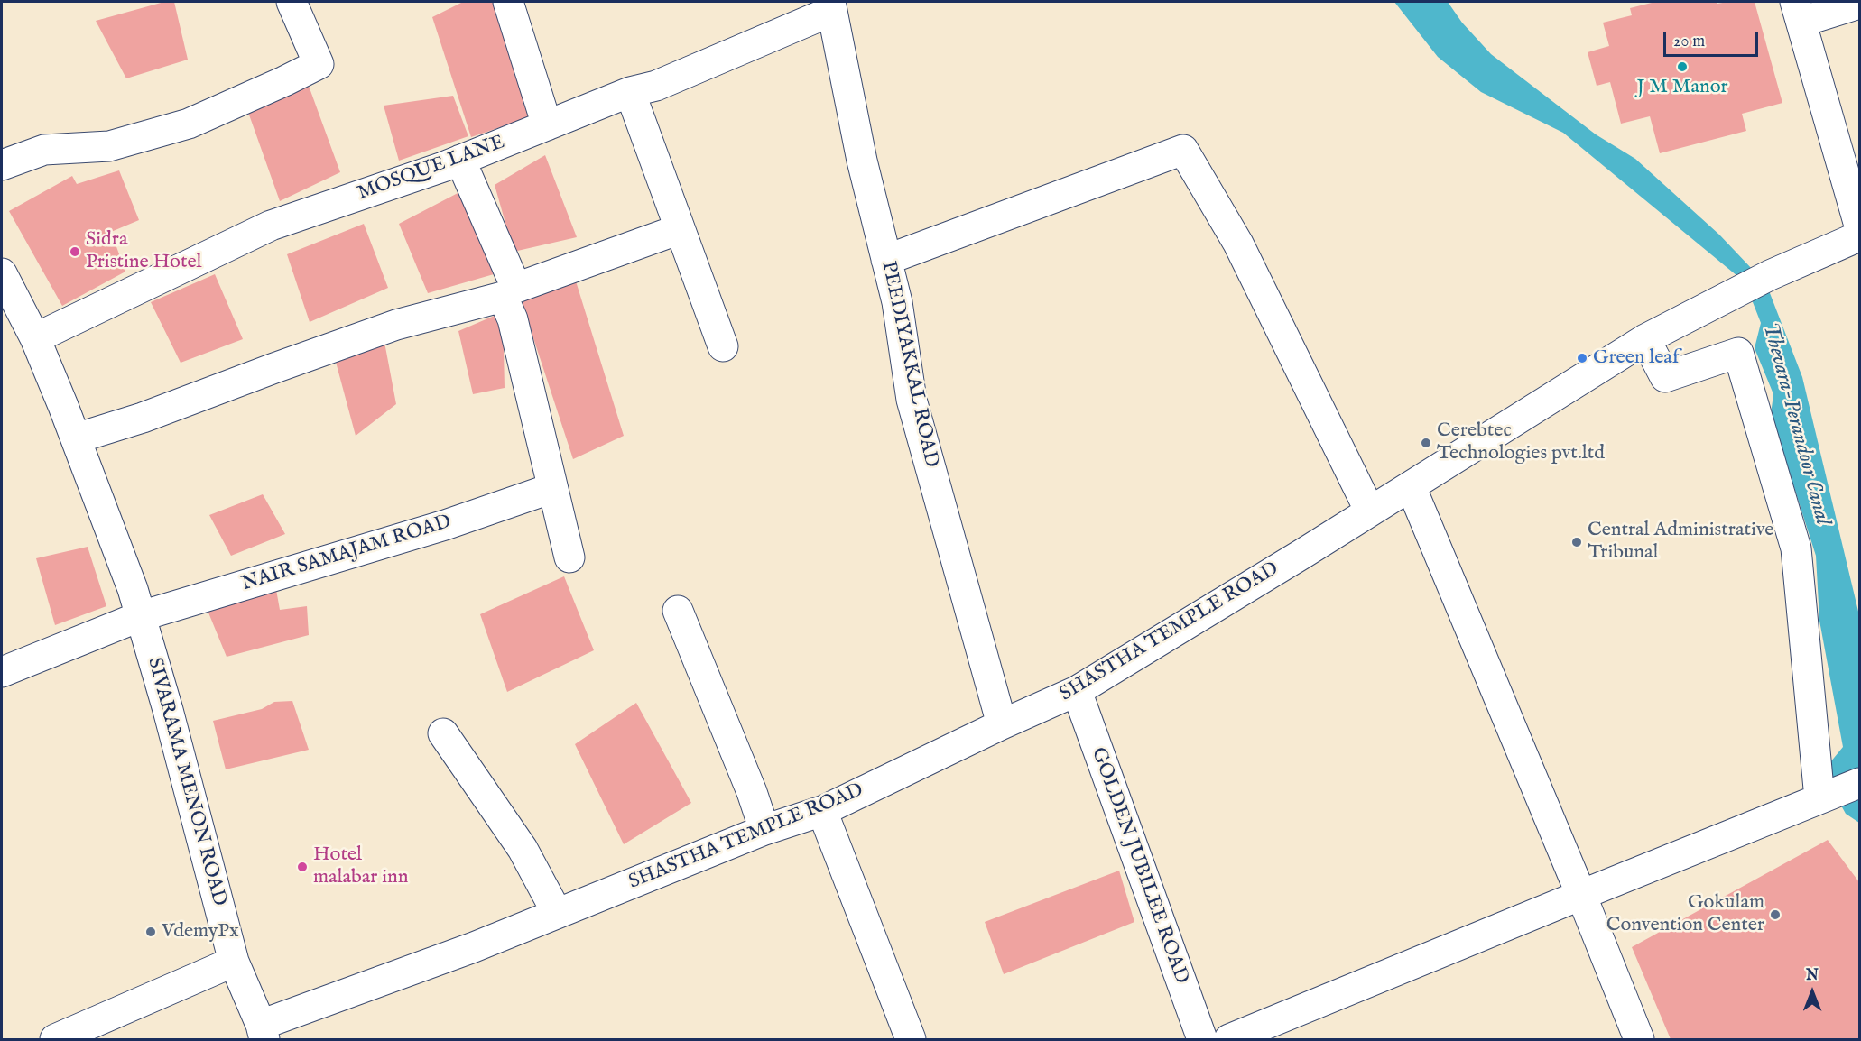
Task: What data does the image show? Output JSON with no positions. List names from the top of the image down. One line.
{"streets":{"street":["MOSQUE LANE","PEEDIYAKKAL ROAD","NAIR SAMAJAM ROAD","SHASTHA TEMPLE ROAD","SIVARAMA MENON ROAD","GOLDEN JUBILEE ROAD"]},"crossings":[["MOSQUE LANE","PEEDIYAKKAL ROAD"],["MOSQUE LANE","SIVARAMA MENON ROAD"],["PEEDIYAKKAL ROAD","SHASTHA TEMPLE ROAD"],["NAIR SAMAJAM ROAD","SIVARAMA MENON ROAD"],["SHASTHA TEMPLE ROAD","SIVARAMA MENON ROAD"],["SHASTHA TEMPLE ROAD","GOLDEN JUBILEE ROAD"]],"water":["Thevara-Perandoor Canal"],"places":["J M Manor","Sidra Pristine Hotel","Green leaf","Cerebtec Technologies pvt.ltd","Central Administrative Tribunal","Hotel malabar inn","Gokulam Convention Center","VdemyPx"],"scale_bar":"20 m","north":"top"}
